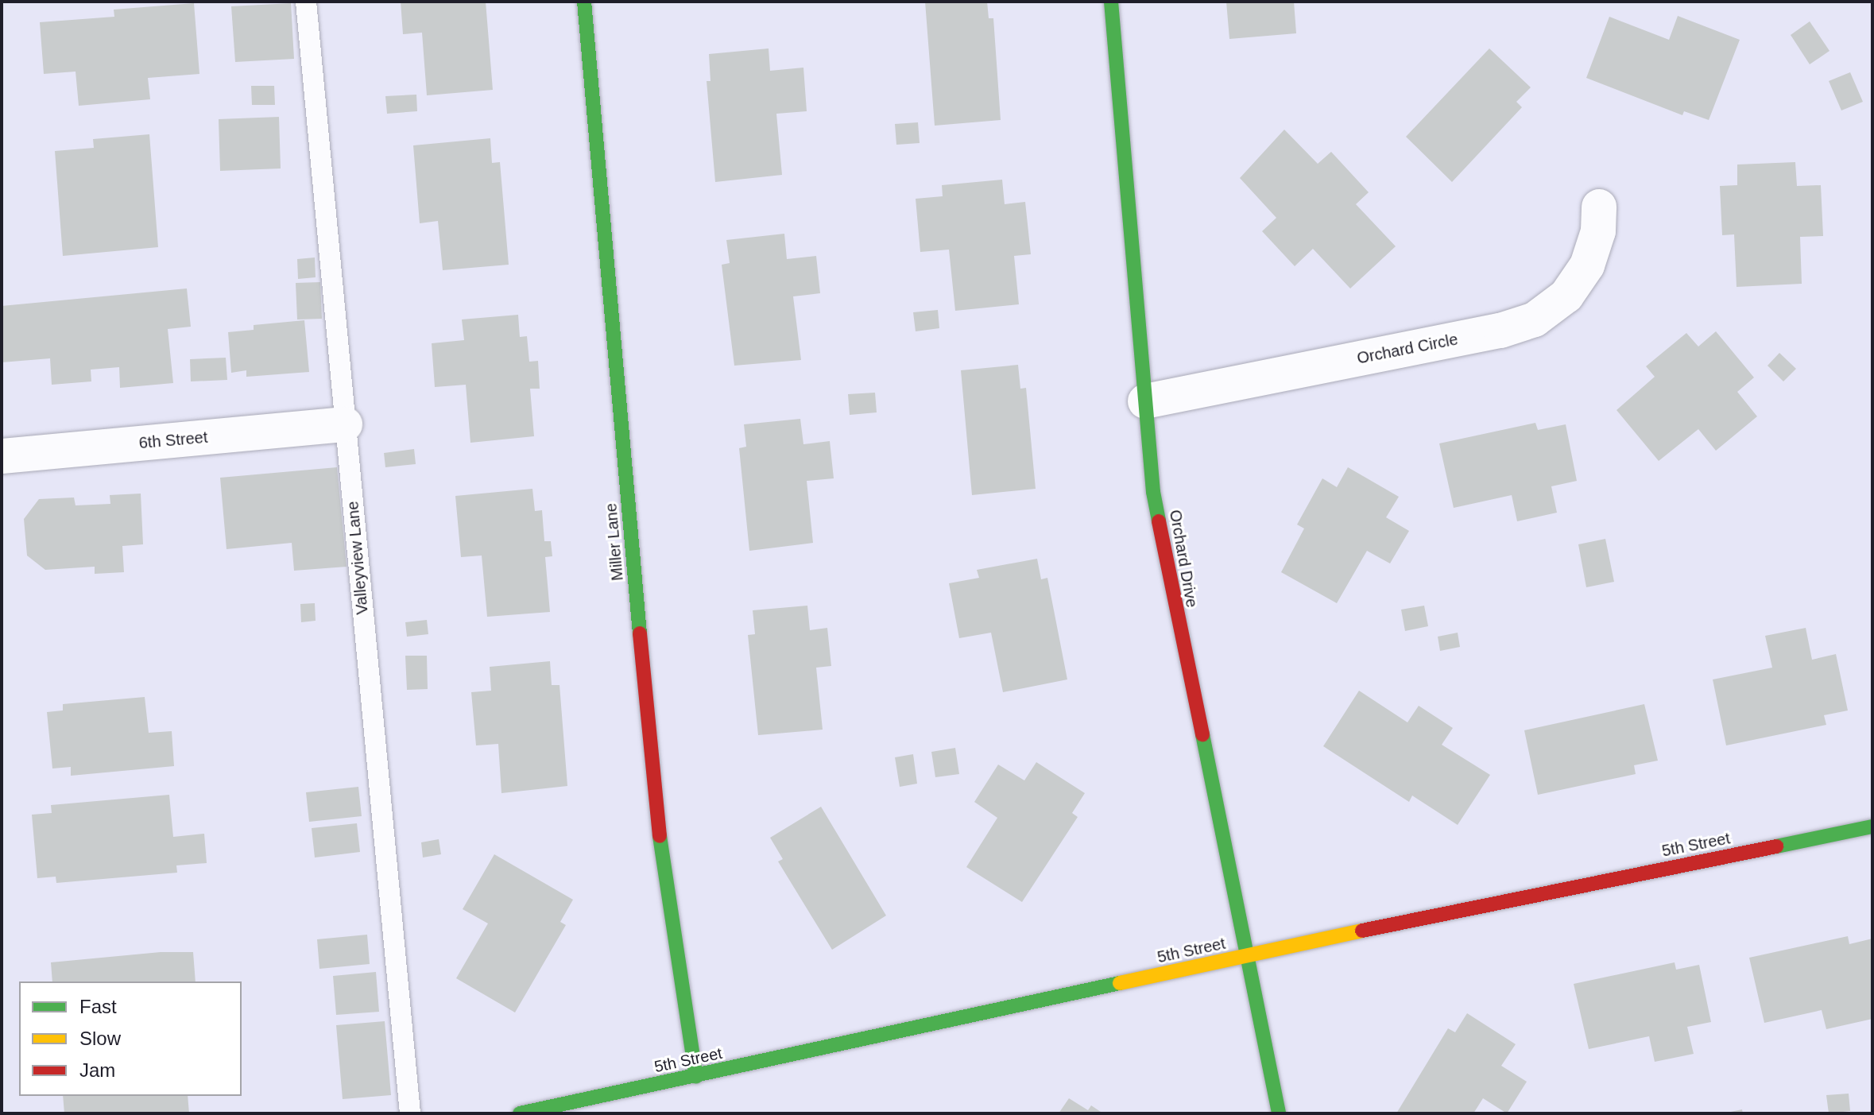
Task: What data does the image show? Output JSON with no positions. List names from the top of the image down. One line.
{"streets":{"street":["Orchard Circle","6th Street","Miller Lane","Orchard Drive","5th Street"],"lane":["Valleyview Lane"]},"crossings":[["Orchard Circle","Orchard Drive"],["6th Street","Valleyview Lane"],["Miller Lane","5th Street"],["Orchard Drive","5th Street"]],"legend":["Fast","Slow","Jam"]}
